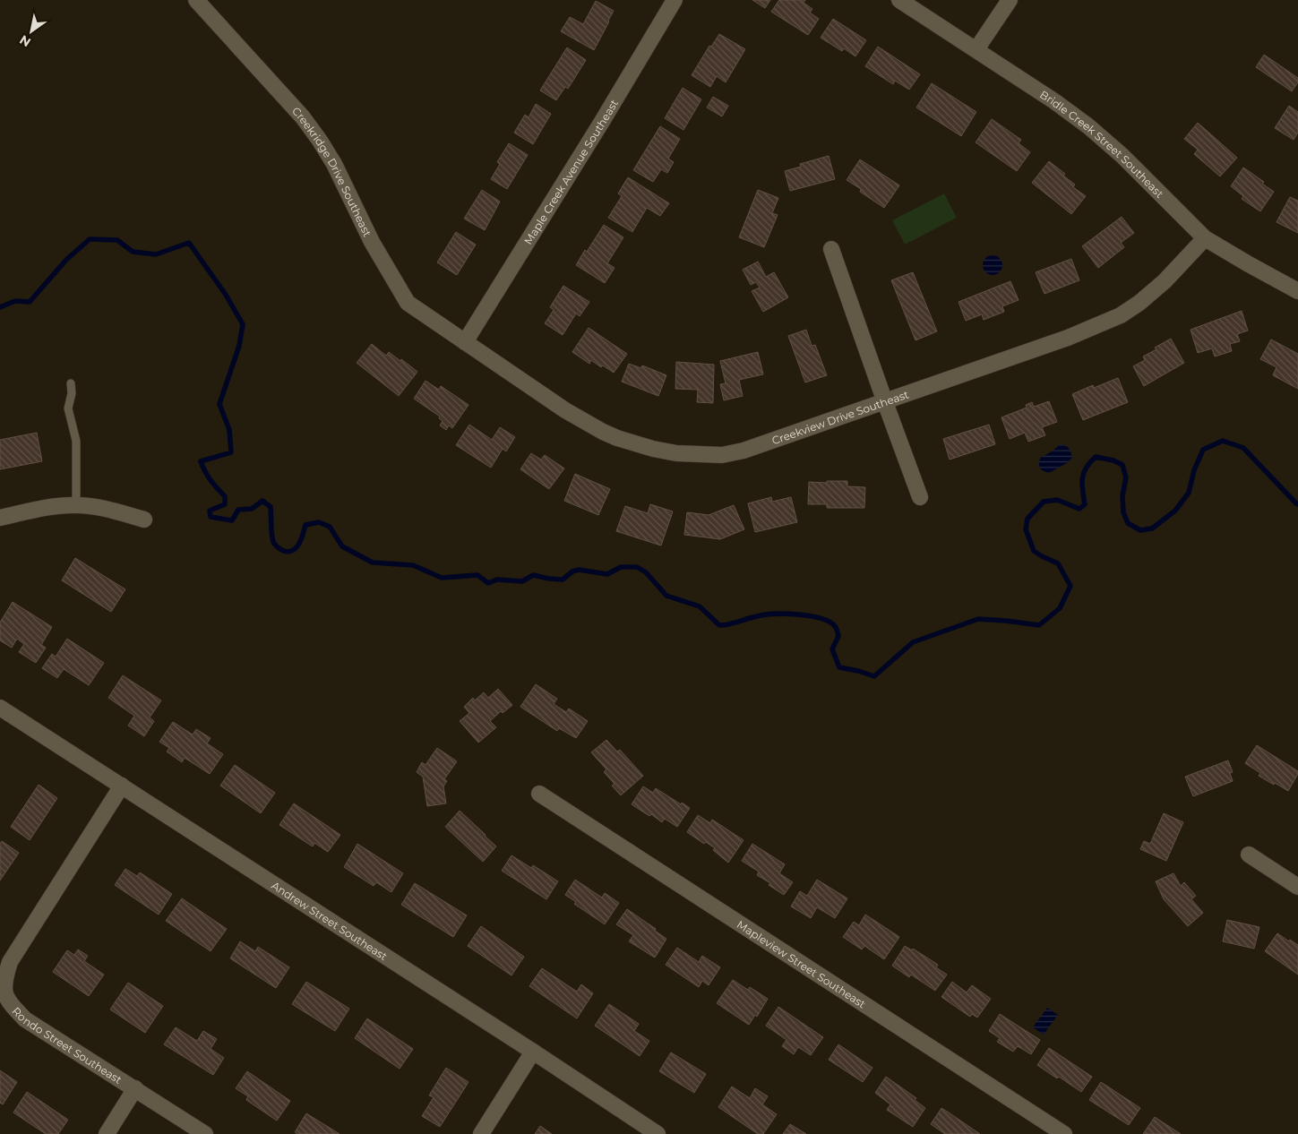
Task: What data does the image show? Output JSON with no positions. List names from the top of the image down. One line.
{"streets":{"street":["Bridle Creek Street Southeast","Maple Creek Avenue Southeast","Creekridge Drive Southeast","Creekview Drive Southeast","Andrew Street Southeast","Mapleview Street Southeast","Rondo Street Southeast"]},"crossings":[["Bridle Creek Street Southeast","Creekview Drive Southeast"],["Maple Creek Avenue Southeast","Creekridge Drive Southeast"],["Maple Creek Avenue Southeast","Creekview Drive Southeast"],["Creekridge Drive Southeast","Creekview Drive Southeast"],["Andrew Street Southeast","Rondo Street Southeast"]],"north":"bottom left"}
